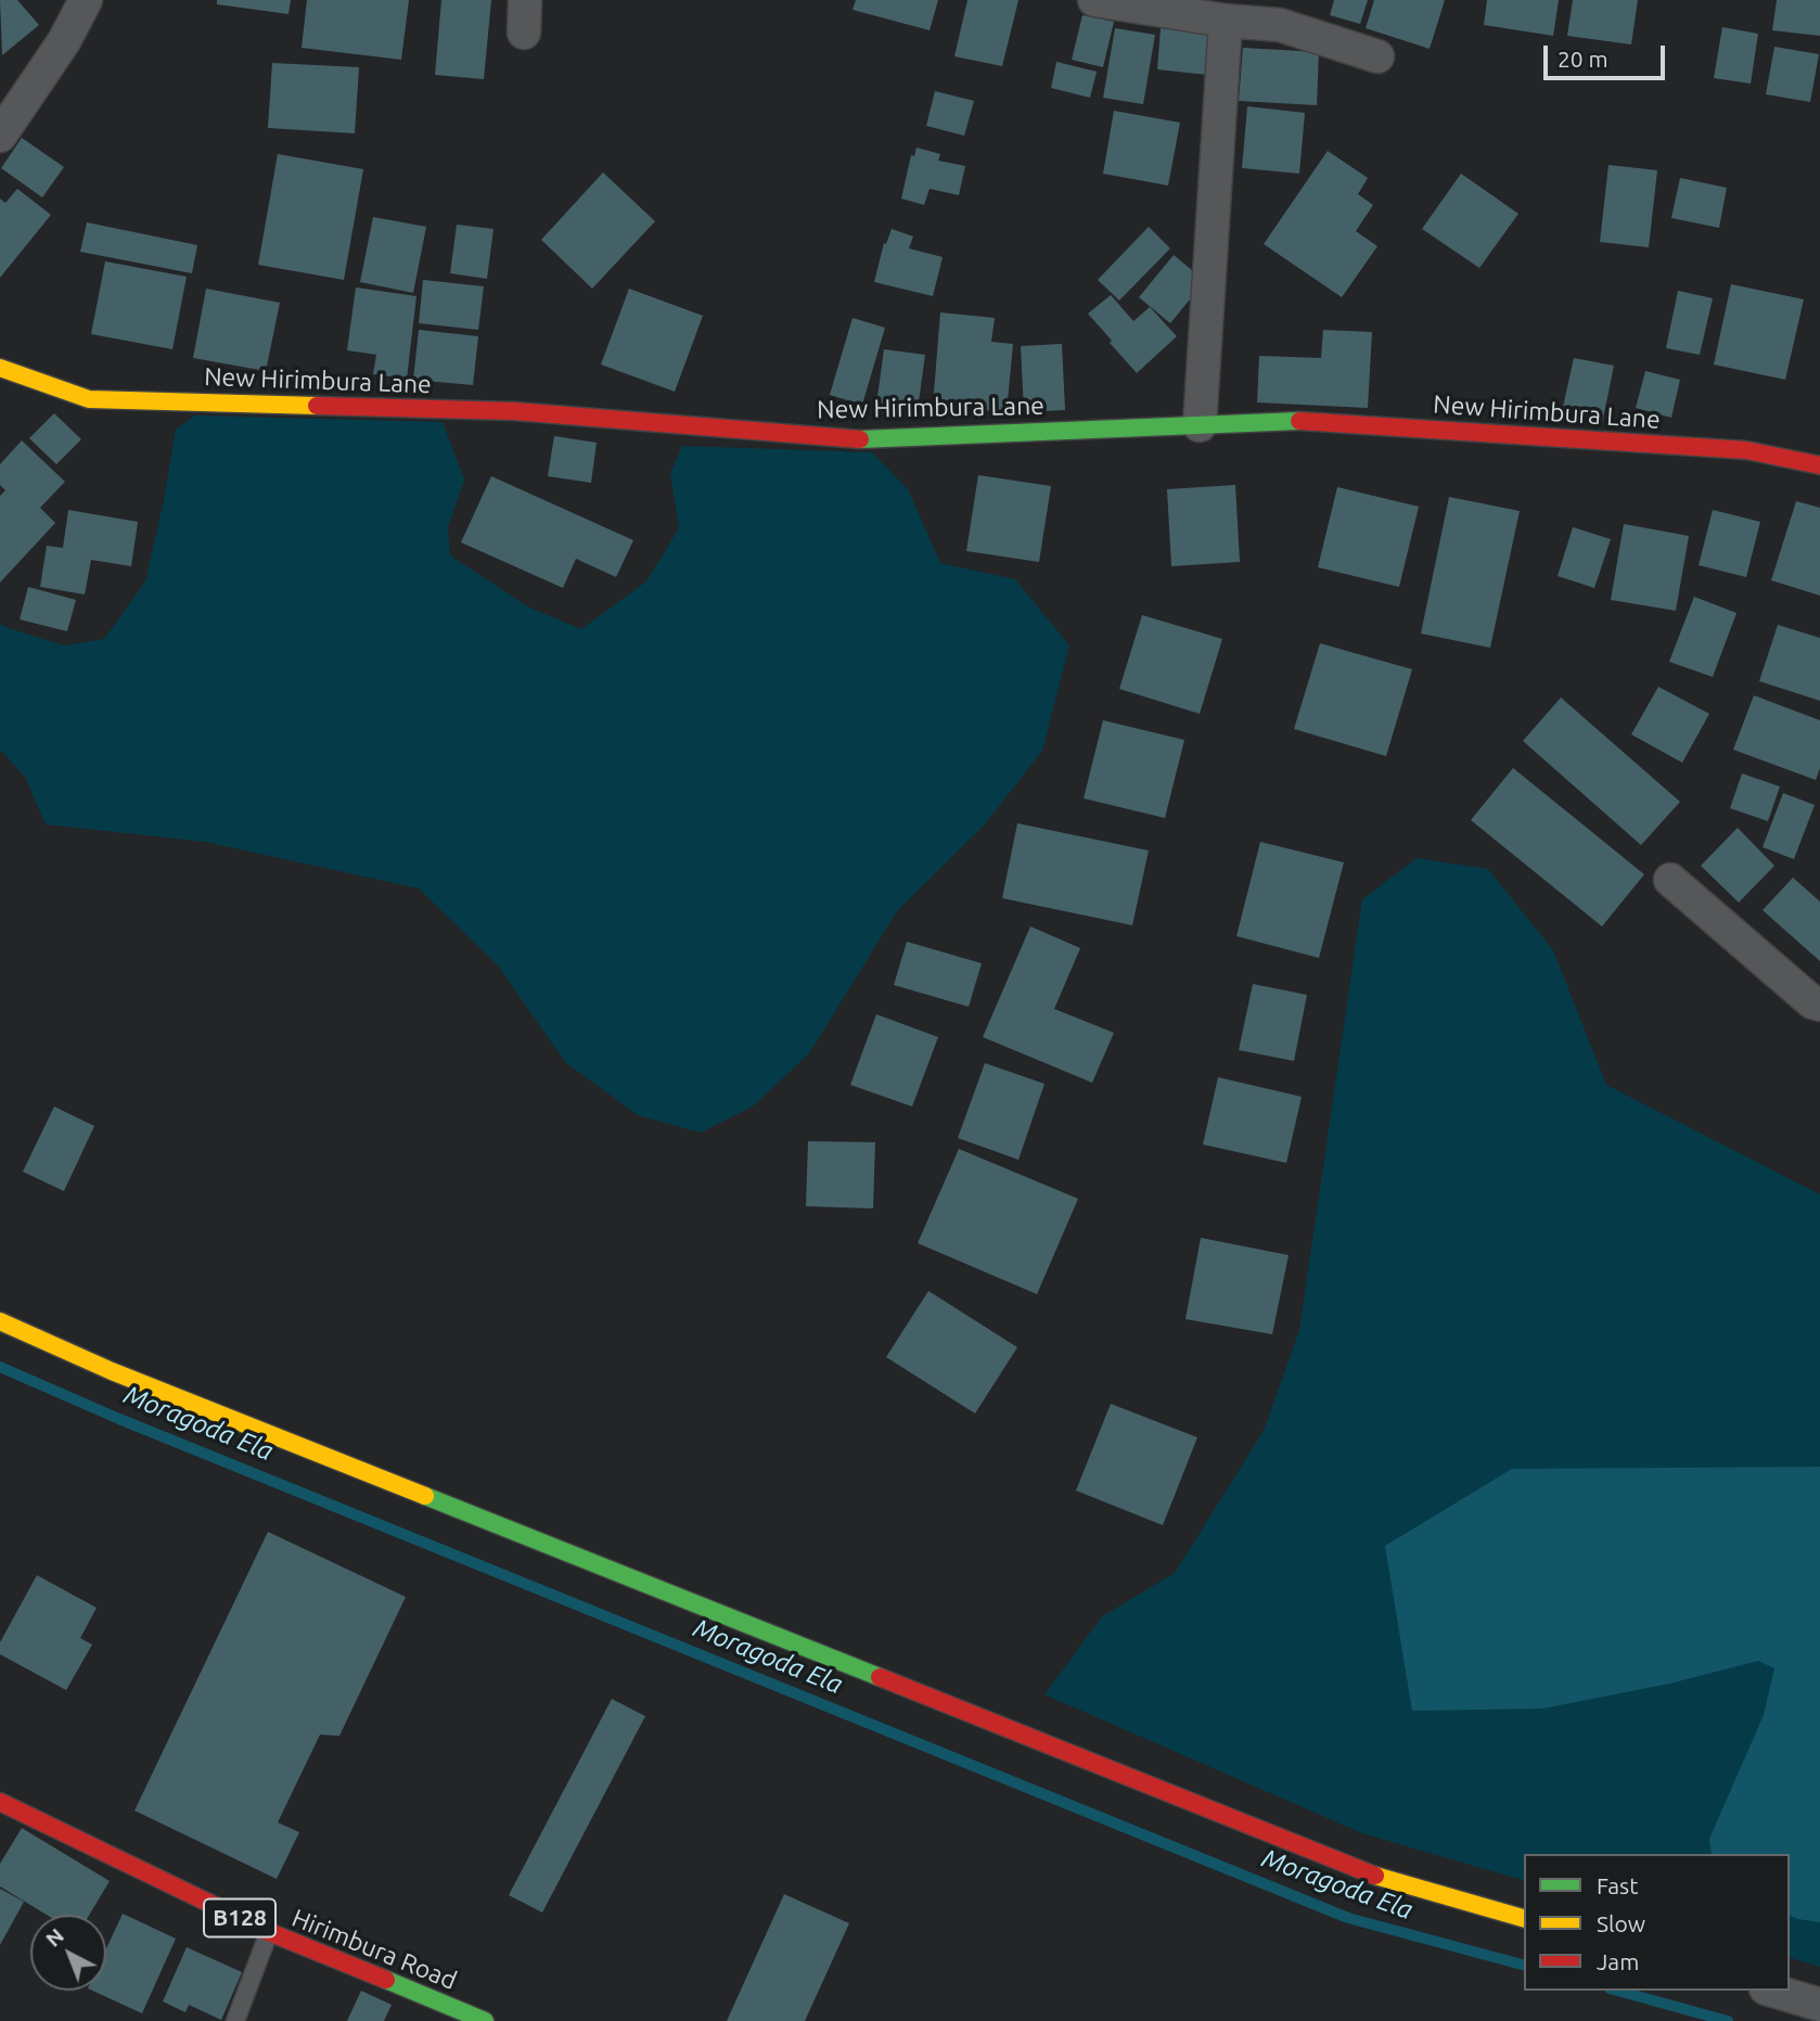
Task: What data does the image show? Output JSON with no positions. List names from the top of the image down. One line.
{"streets":{"street":["New Hirimbura Lane","B128","Hirimbura Road"]},"water":["Moragoda Ela"],"legend":["Fast","Slow","Jam"],"scale_bar":"20 m","north":"top left"}
